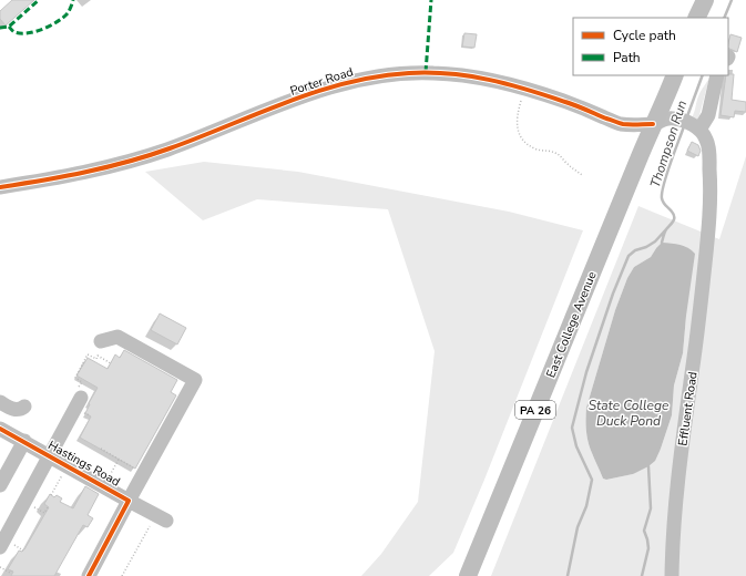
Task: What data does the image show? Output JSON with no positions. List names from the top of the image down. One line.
{"streets":{"main road":["East College Avenue","PA 26"],"street":["Porter Road","Effluent Road","Hastings Road"]},"crossings":[["Porter Road","East College Avenue"],["Porter Road","Effluent Road"]],"water":["Thompson Run","State College Duck Pond"],"legend":["Cycle path","Path"]}
